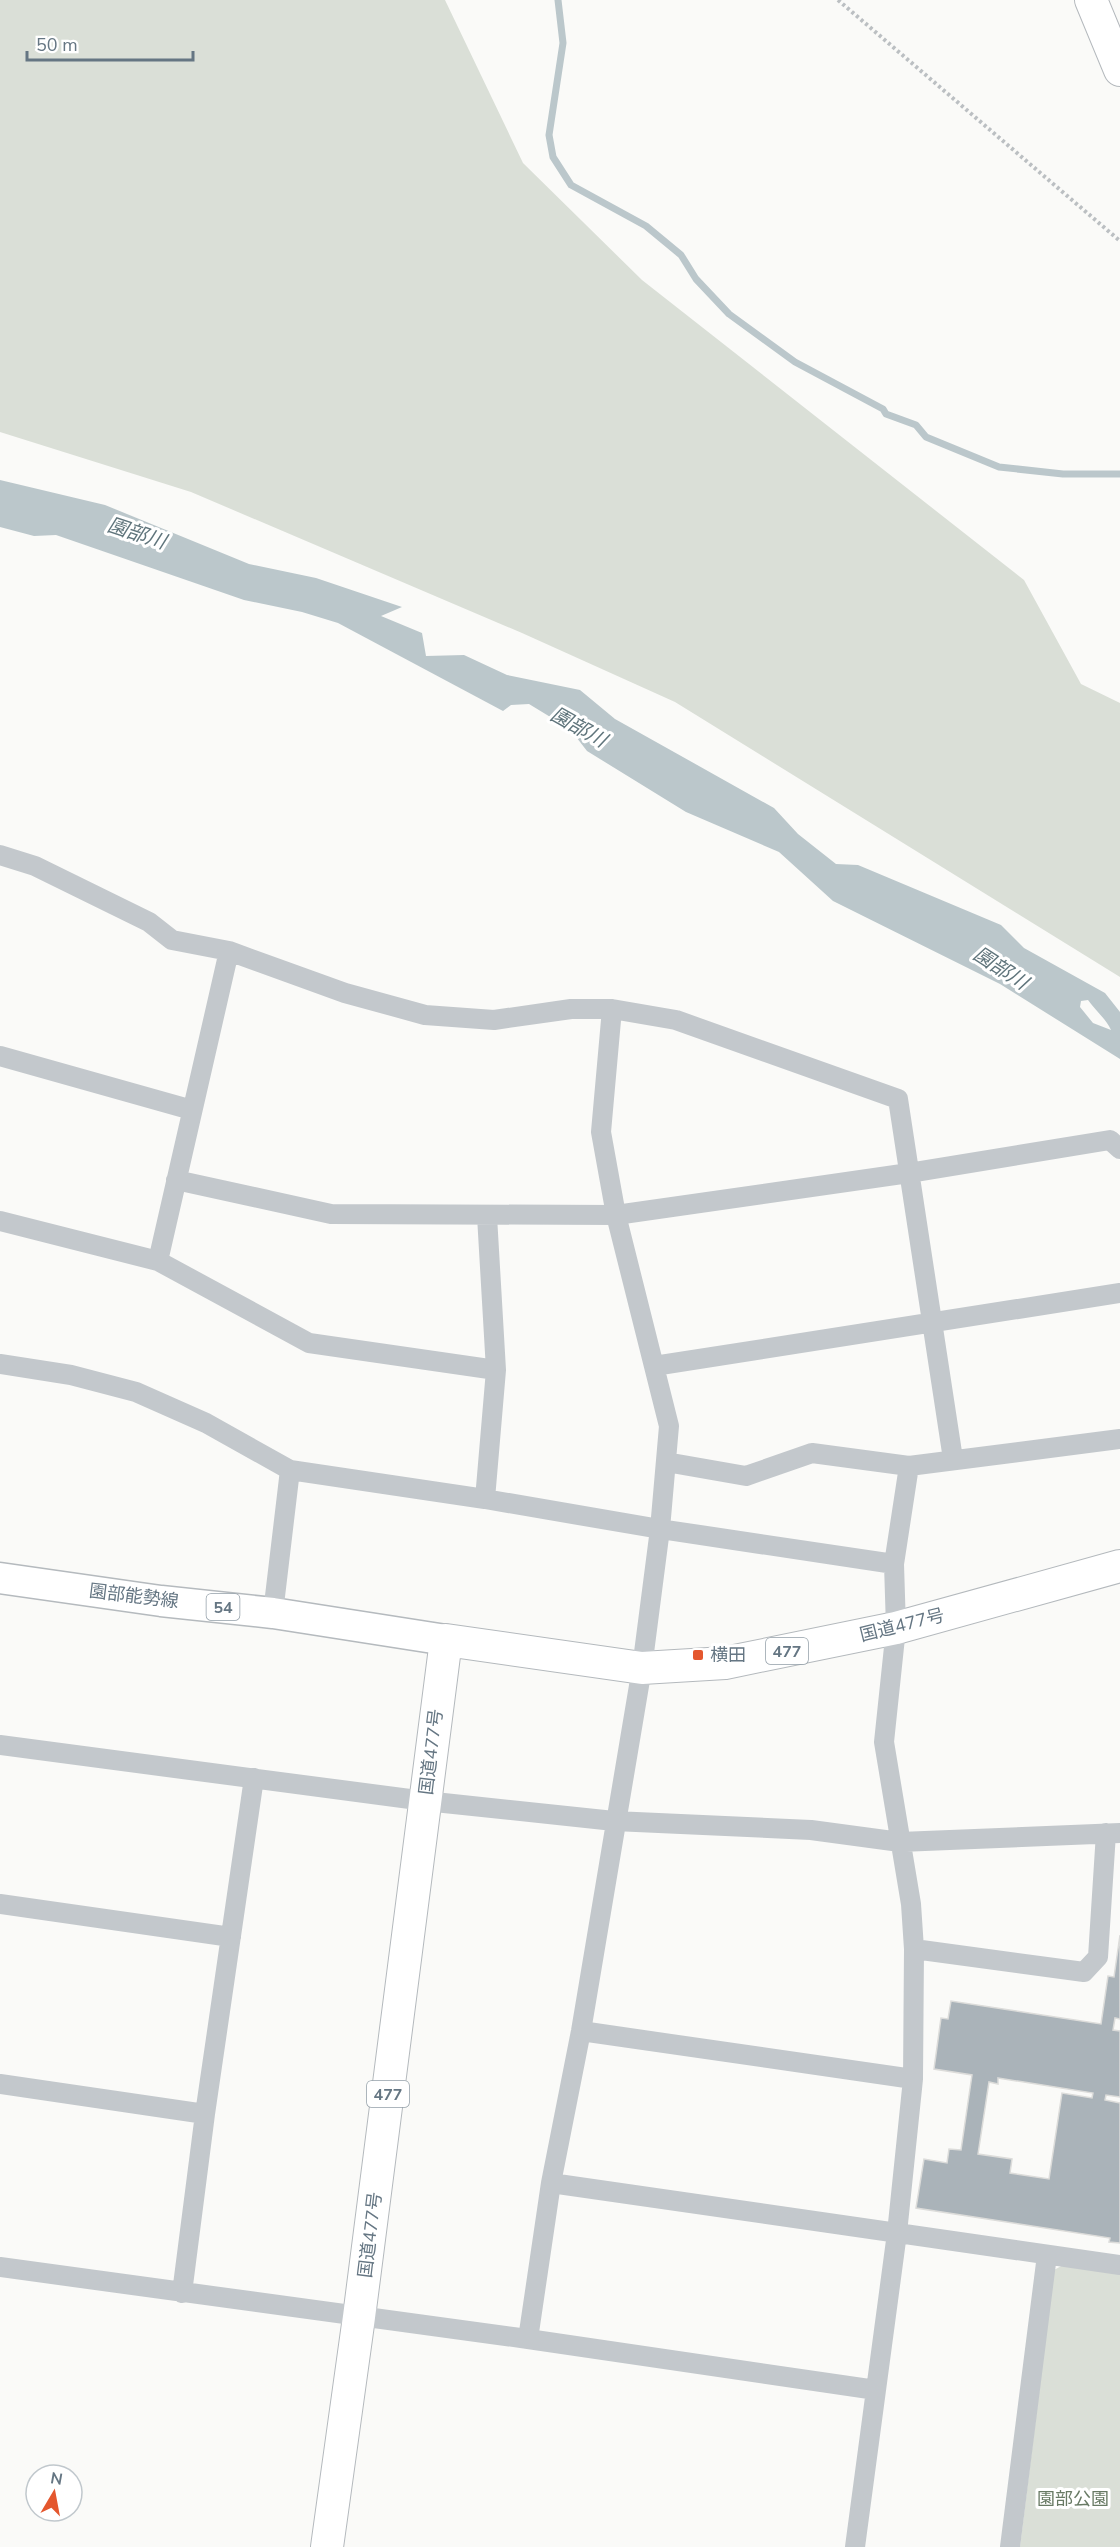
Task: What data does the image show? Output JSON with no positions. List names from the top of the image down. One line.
{"streets":{"highway":["国道477号","477"],"main road":["園部能勢線","54"]},"crossings":[["園部能勢線","国道477号"]],"water":["園部川"],"parks":["園部公園"],"places":{"transit":["横田"]},"scale_bar":"50 m","north":"top"}
